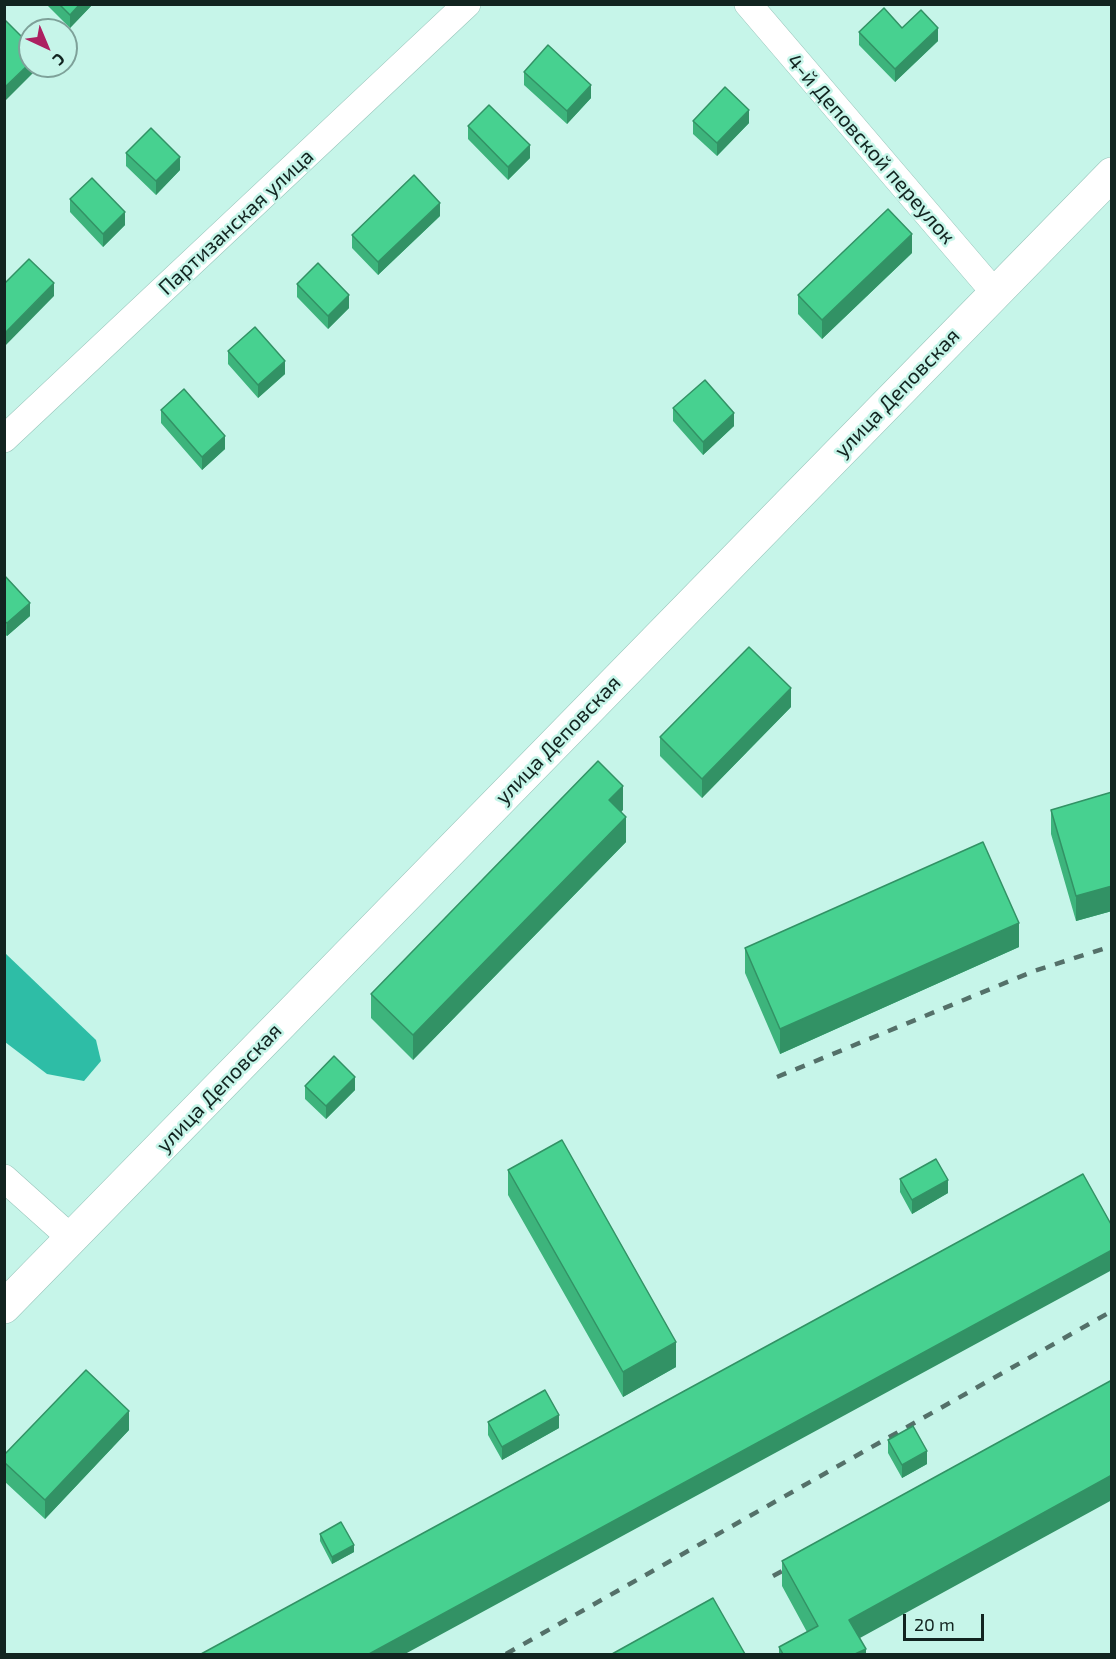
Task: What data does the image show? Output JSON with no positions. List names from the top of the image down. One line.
{"streets":{"street":["4-й Деповской переулок","Партизанская улица","улица Деповская"]},"crossings":[["4-й Деповской переулок","улица Деповская"]],"scale_bar":"20 m","north":"bottom right"}
